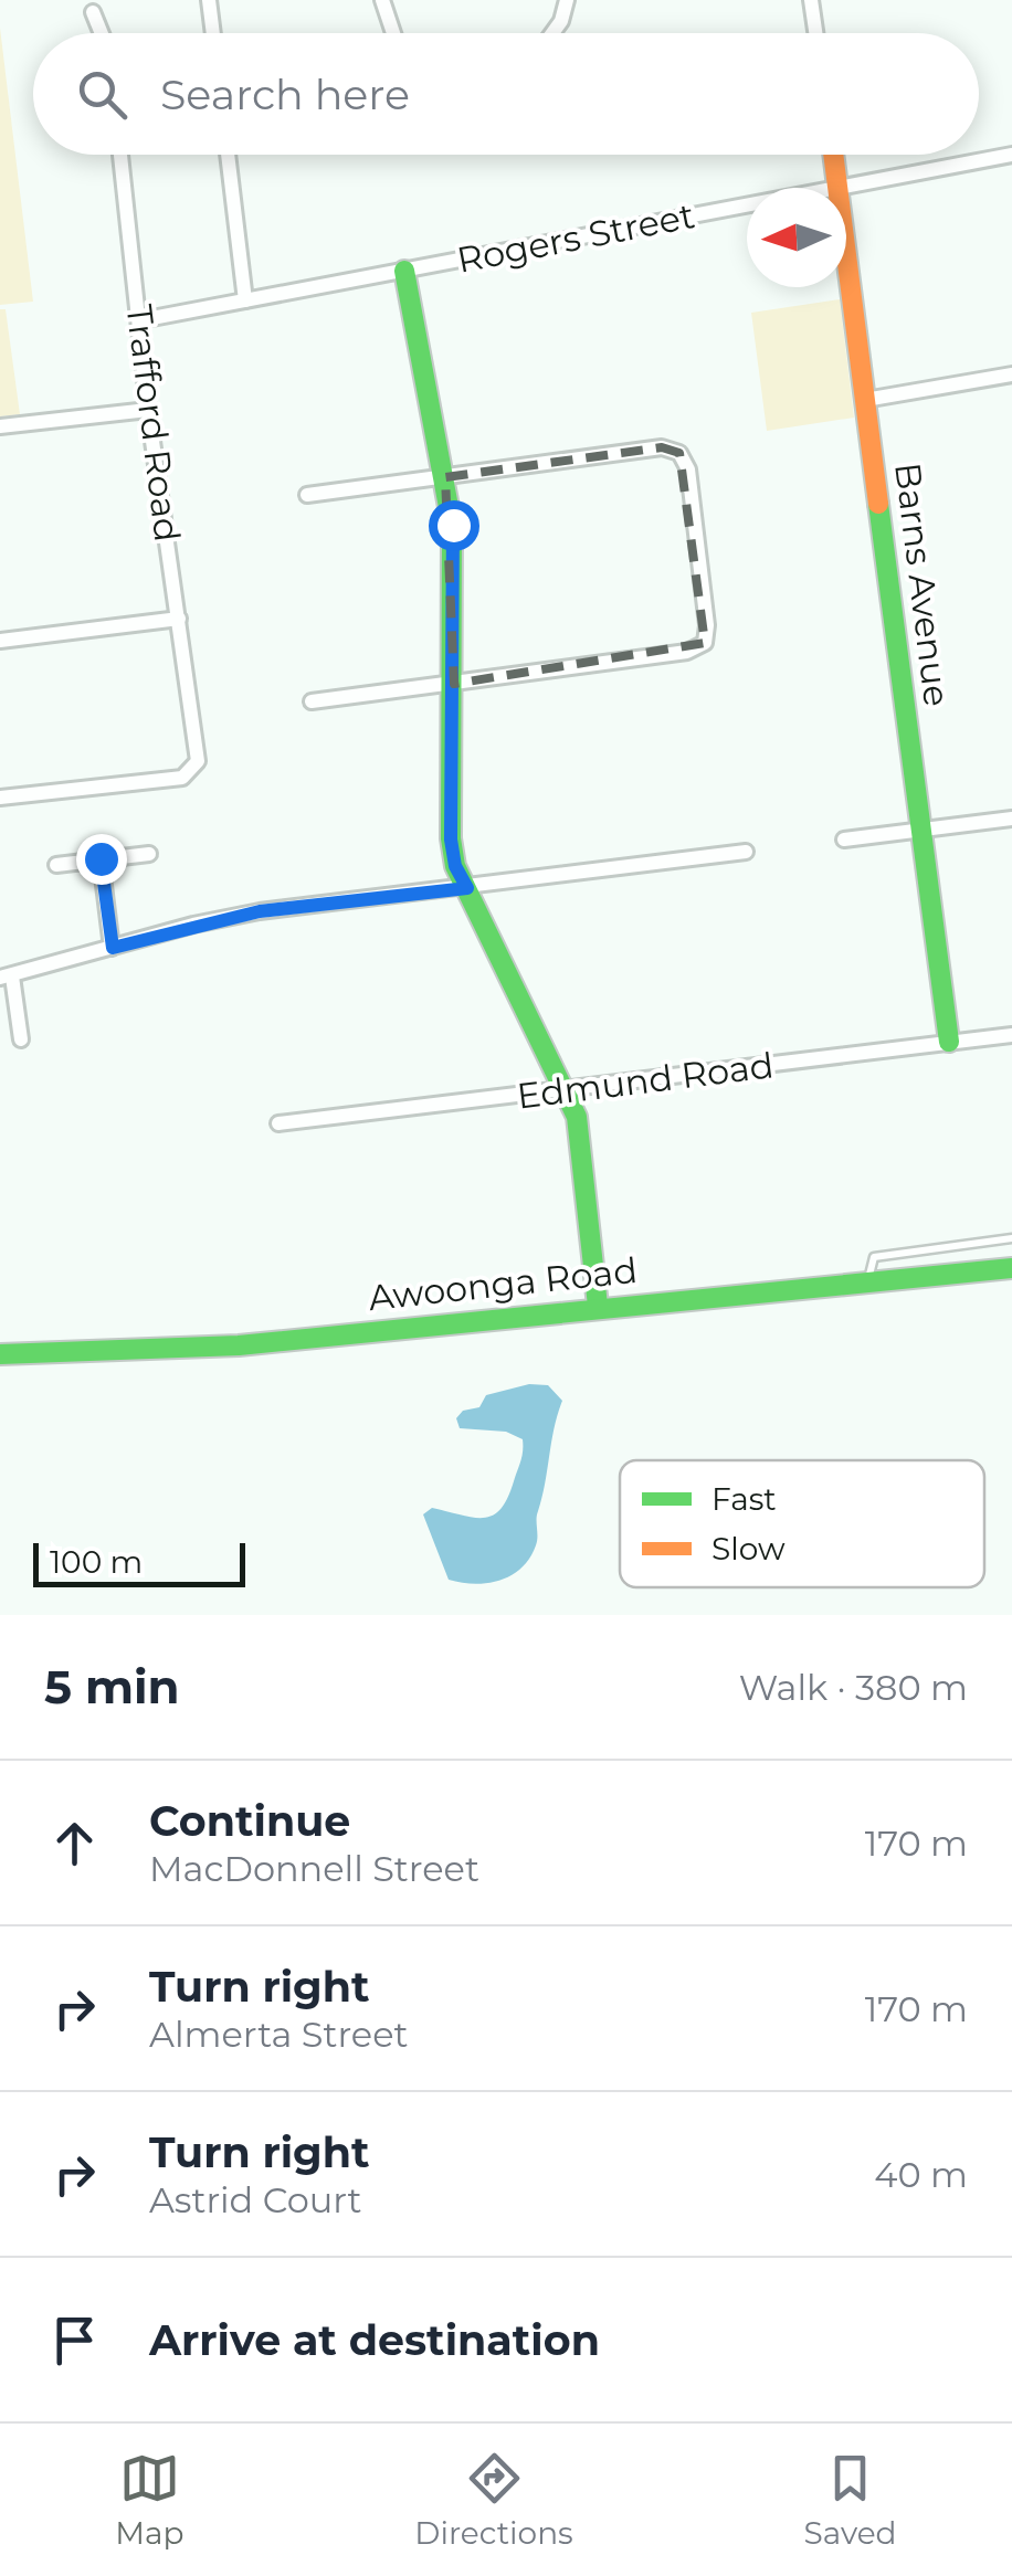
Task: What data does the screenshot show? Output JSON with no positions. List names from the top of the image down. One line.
{"streets":{"street":["Rogers Street","Trafford Road","Barns Avenue","Edmund Road","Awoonga Road"]},"crossings":[["Rogers Street","Trafford Road"],["Rogers Street","Barns Avenue"],["Barns Avenue","Edmund Road"]],"legend":["Fast","Slow"],"scale_bar":"100 m","north":"left","page":{"search":"Search here","scale":"100 m","heading":["5 min","Walk · 380 m"],"list":[["Continue","MacDonnell Street","170 m"],["Turn right","Almerta Street","170 m"],["Turn right","Astrid Court","40 m"],"Arrive at destination"],"nav":["Map","Directions","Saved"]}}
